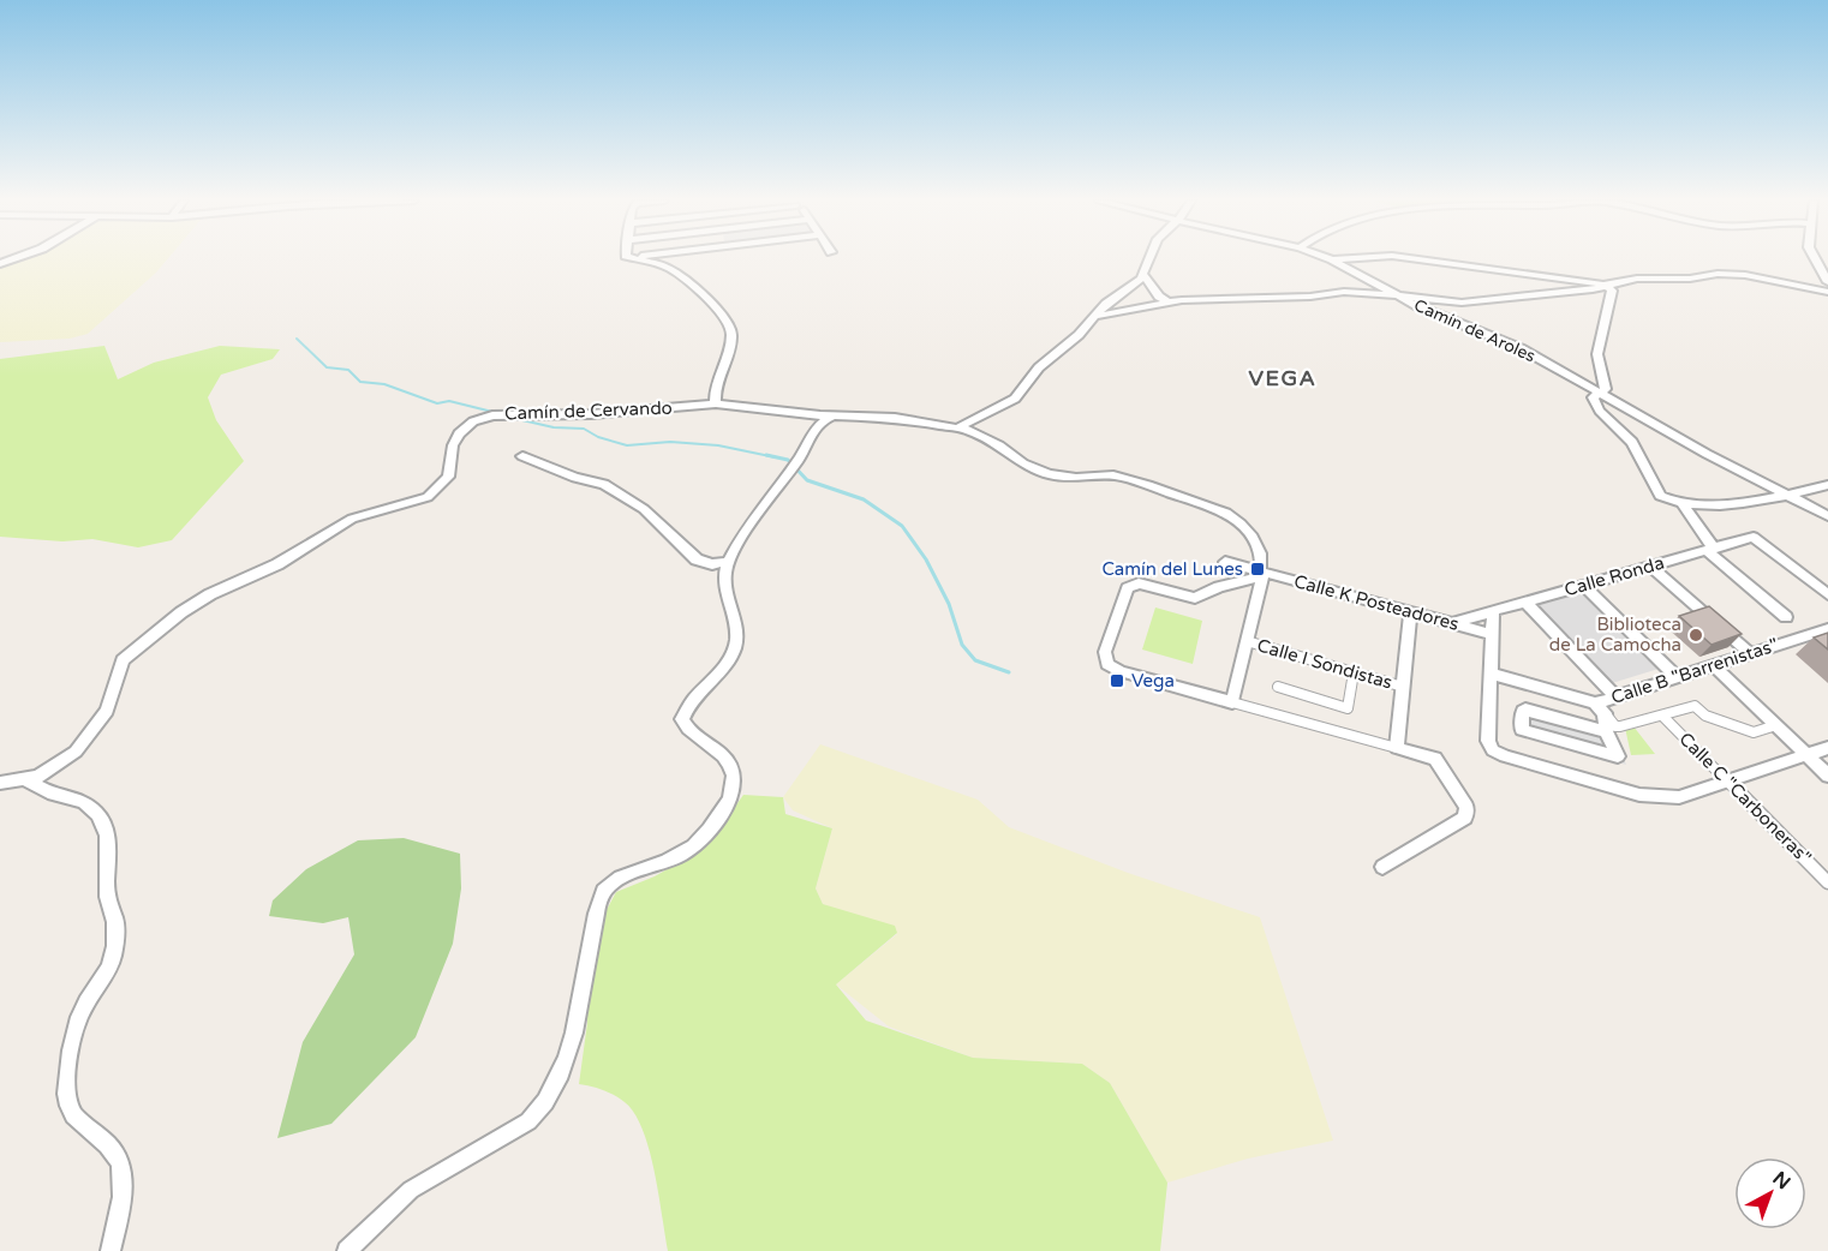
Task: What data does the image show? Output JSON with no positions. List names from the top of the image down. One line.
{"streets":{"street":["Camín de Aroles","Camín de Cervando","Calle Ronda","Calle K Posteadores","Calle I Sondistas","Calle B \"Barrenistas\"","Calle C \"Carboneras\""]},"crossings":[["Calle Ronda","Calle K Posteadores"]],"districts":["VEGA"],"places":{"transit":["Camín del Lunes","Vega"],"other":["Biblioteca de La Camocha"]},"north":"top right"}
